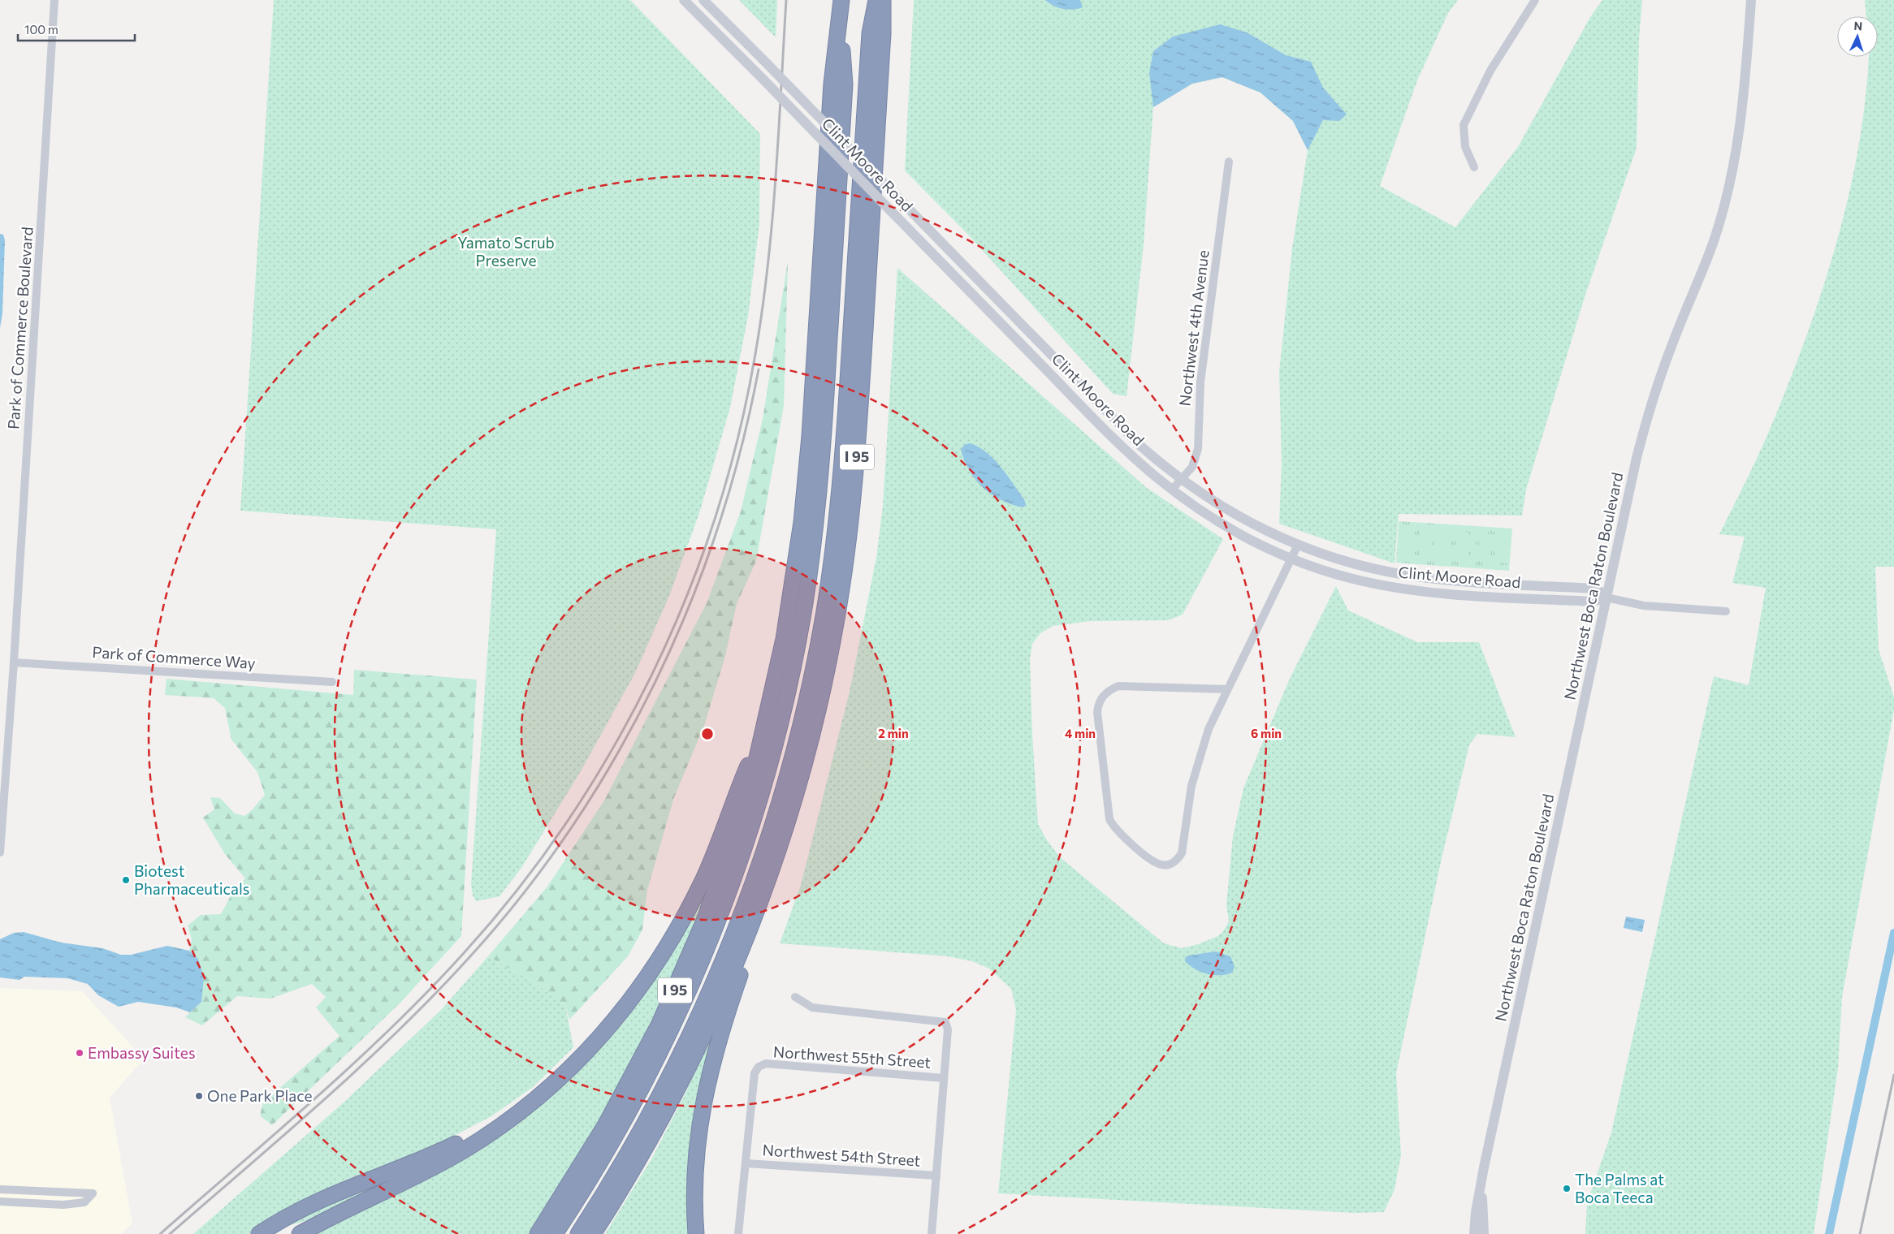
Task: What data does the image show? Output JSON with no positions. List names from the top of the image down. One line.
{"streets":{"highway":["I 95"],"street":["Clint Moore Road","Park of Commerce Boulevard","Northwest 4th Avenue","Northwest Boca Raton Boulevard","Park of Commerce Way","Northwest 55th Street","Northwest 54th Street"]},"crossings":[["Clint Moore Road","Northwest 4th Avenue"],["Clint Moore Road","Northwest Boca Raton Boulevard"],["Park of Commerce Boulevard","Park of Commerce Way"],["Northwest 55th Street","Northwest 54th Street"]],"parks":["Yamato Scrub Preserve"],"places":["Biotest Pharmaceuticals","Embassy Suites","One Park Place","The Palms at Boca Teeca"],"scale_bar":"100 m","north":"top","rings":["2 min","4 min","6 min"]}
